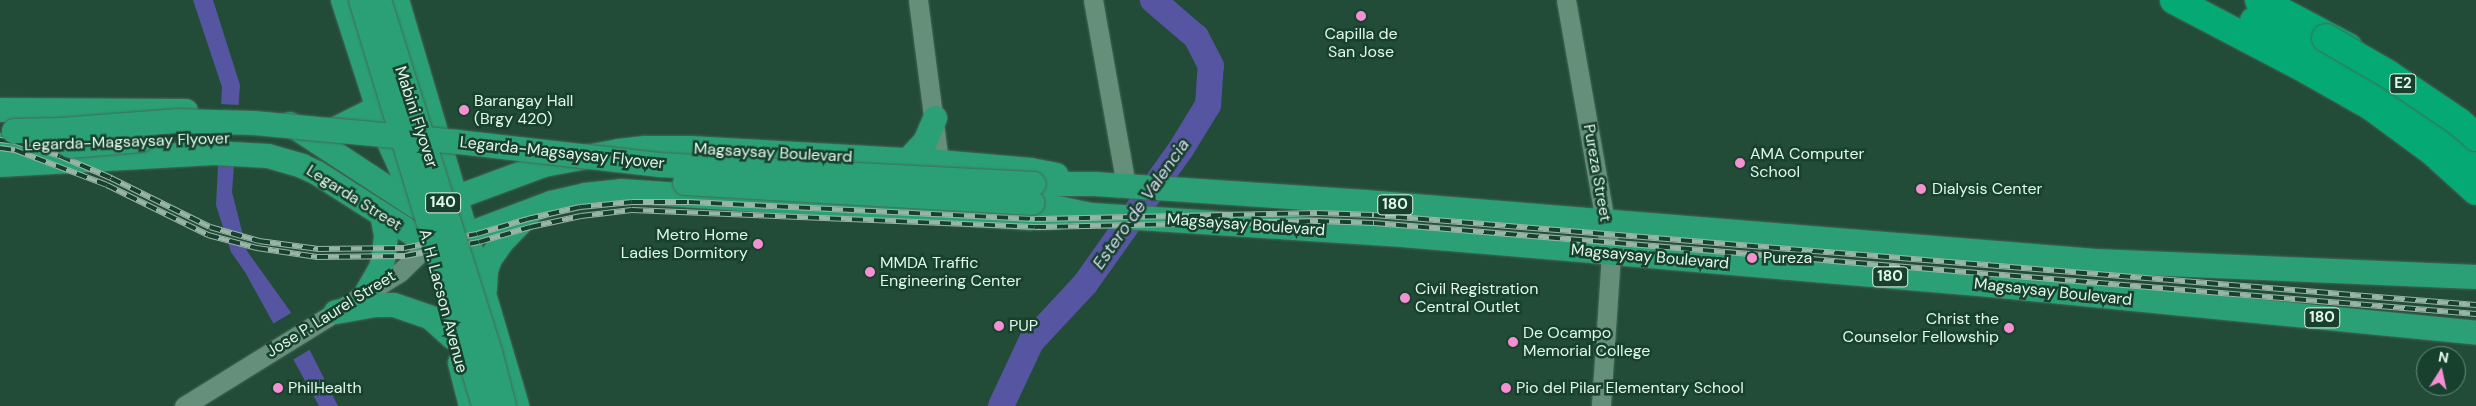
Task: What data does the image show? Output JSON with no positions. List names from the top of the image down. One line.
{"streets":{"highway":["E2"],"main road":["Mabini Flyover","Legarda-Magsaysay Flyover","Magsaysay Boulevard","Legarda Street","140","180","A. H. Lacson Avenue"],"street":["Pureza Street","Jose P. Laurel Street"]},"crossings":[["Mabini Flyover","140"],["Legarda-Magsaysay Flyover","Magsaysay Boulevard"],["Magsaysay Boulevard","Pureza Street"],["Magsaysay Boulevard","Legarda Street"],["Magsaysay Boulevard","140"],["Magsaysay Boulevard","Jose P. Laurel Street"],["Legarda Street","140"],["Legarda Street","A. H. Lacson Avenue"],["Legarda Street","Jose P. Laurel Street"],["140","Jose P. Laurel Street"],["A. H. Lacson Avenue","Jose P. Laurel Street"]],"water":["Estero de Valencia"],"places":["Capilla de San Jose","Barangay Hall (Brgy 420)","AMA Computer School","Dialysis Center","Metro Home Ladies Dormitory","Pureza","MMDA Traffic Engineering Center","Civil Registration Central Outlet","PUP","Christ the Counselor Fellowship","De Ocampo Memorial College","PhilHealth","Pio del Pilar Elementary School"],"north":"top"}
